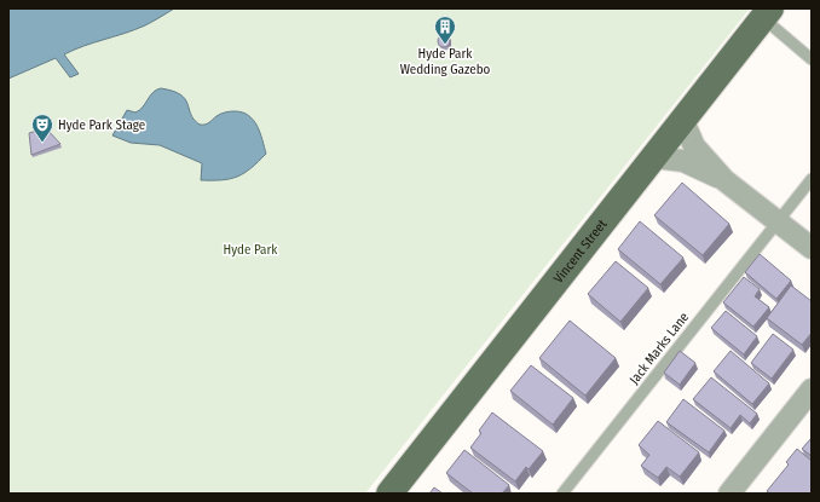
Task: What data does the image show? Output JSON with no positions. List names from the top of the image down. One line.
{"streets":{"main road":["Vincent Street"],"lane":["Jack Marks Lane"]},"parks":["Hyde Park"],"places":{"building":["Hyde Park Wedding Gazebo"],"theatre":["Hyde Park Stage"]}}
